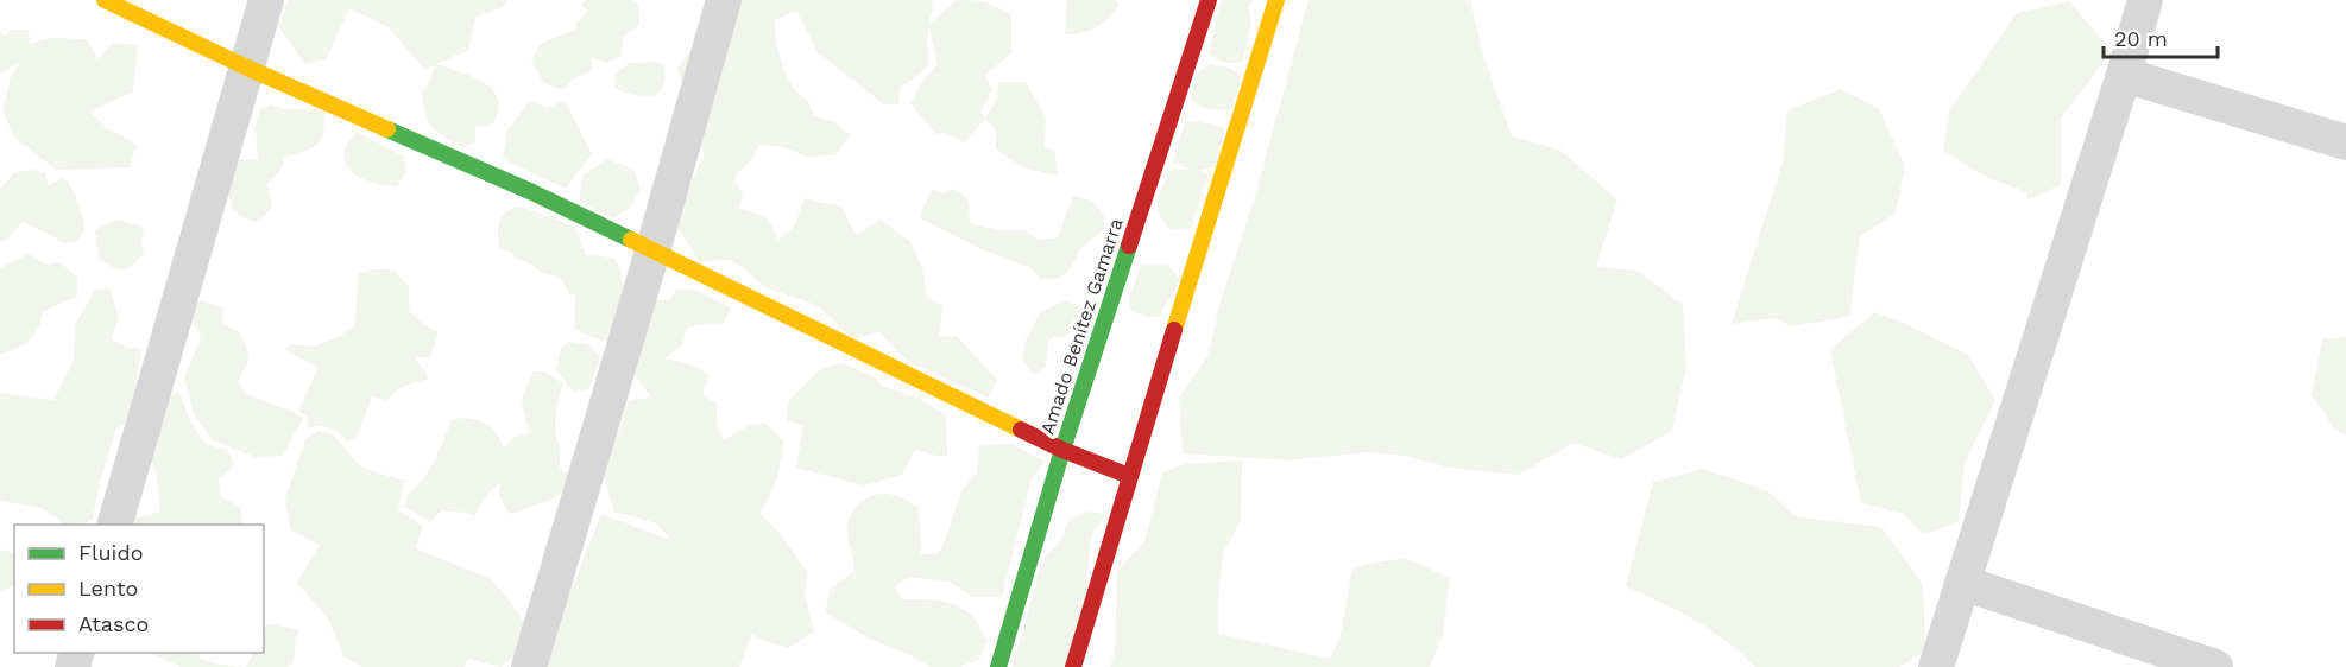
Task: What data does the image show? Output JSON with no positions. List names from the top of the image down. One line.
{"streets":{"main road":["Amado Benítez Gamarra"]},"legend":["Fluido","Lento","Atasco"],"scale_bar":"20 m"}
